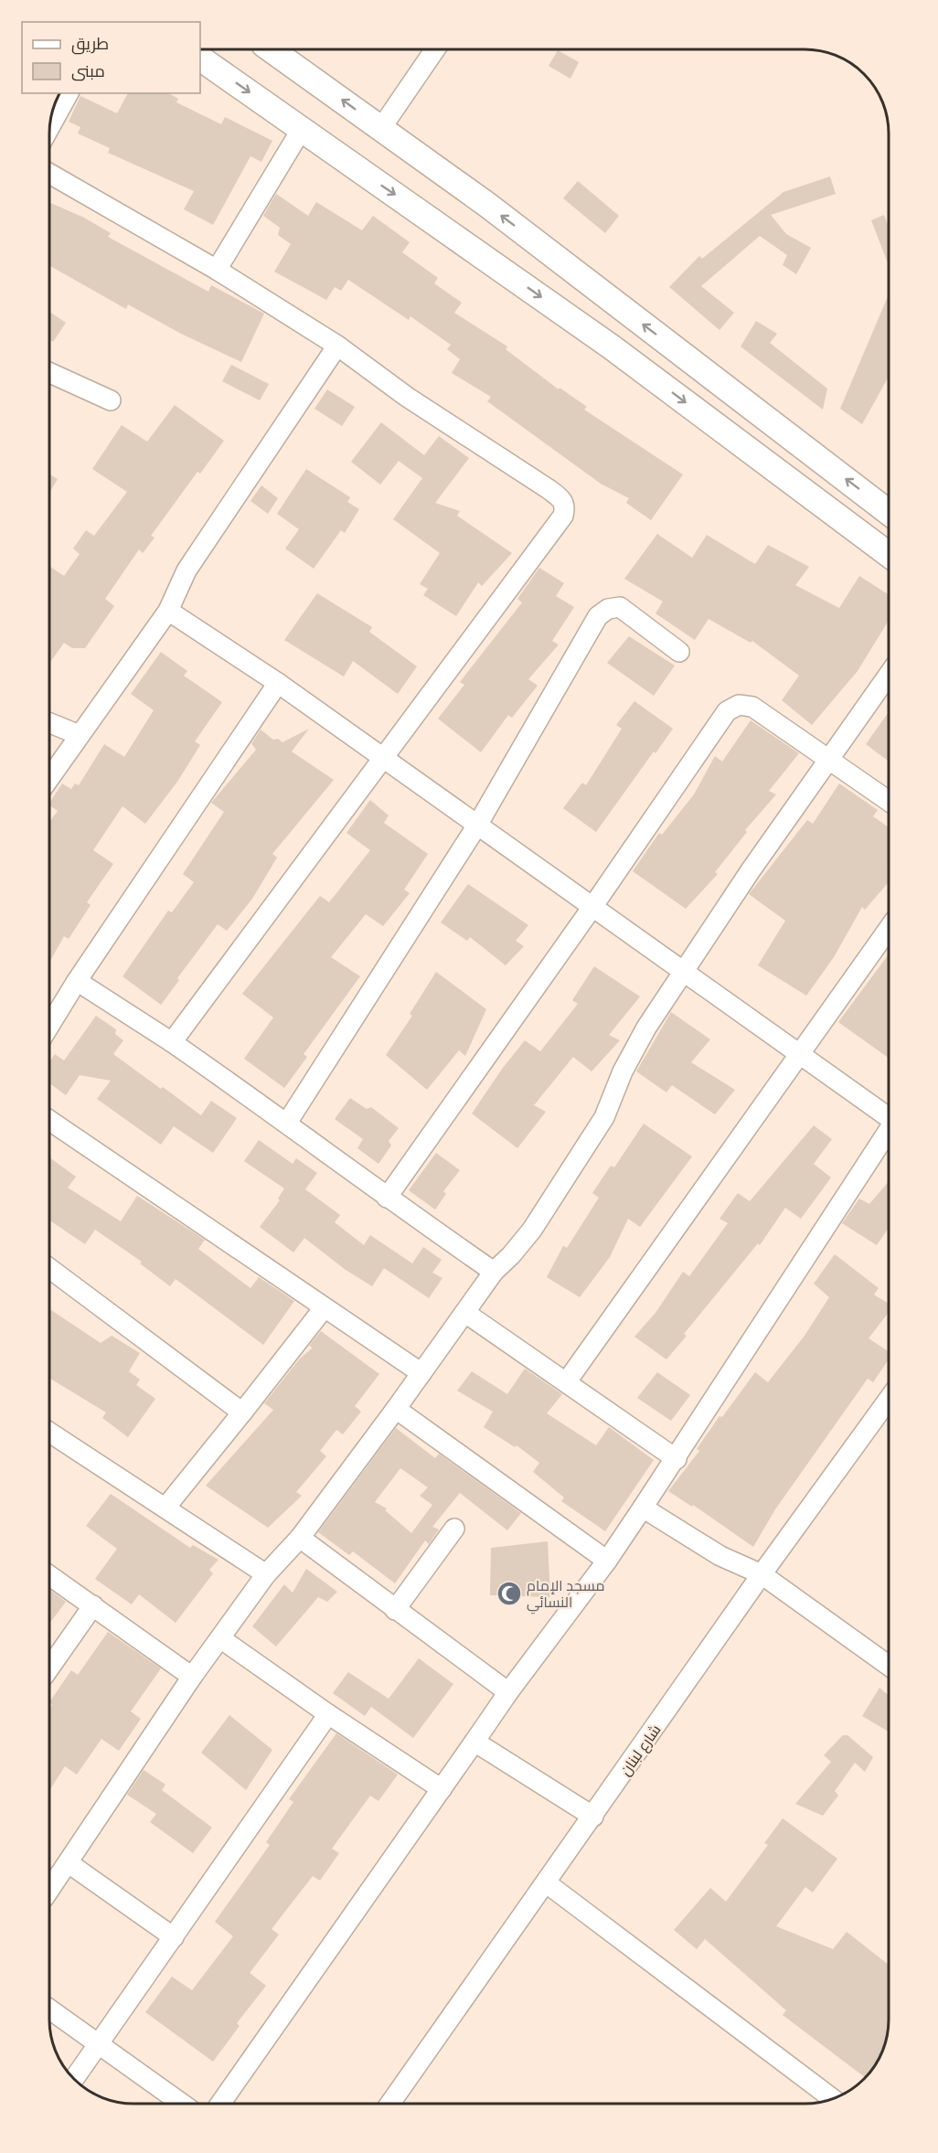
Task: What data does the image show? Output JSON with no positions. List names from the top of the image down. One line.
{"streets":{"street":["شارع لبنان"]},"places":{"mosque":["مسجد الإمام النسائي"]},"legend":["طريق","مبنى"]}
